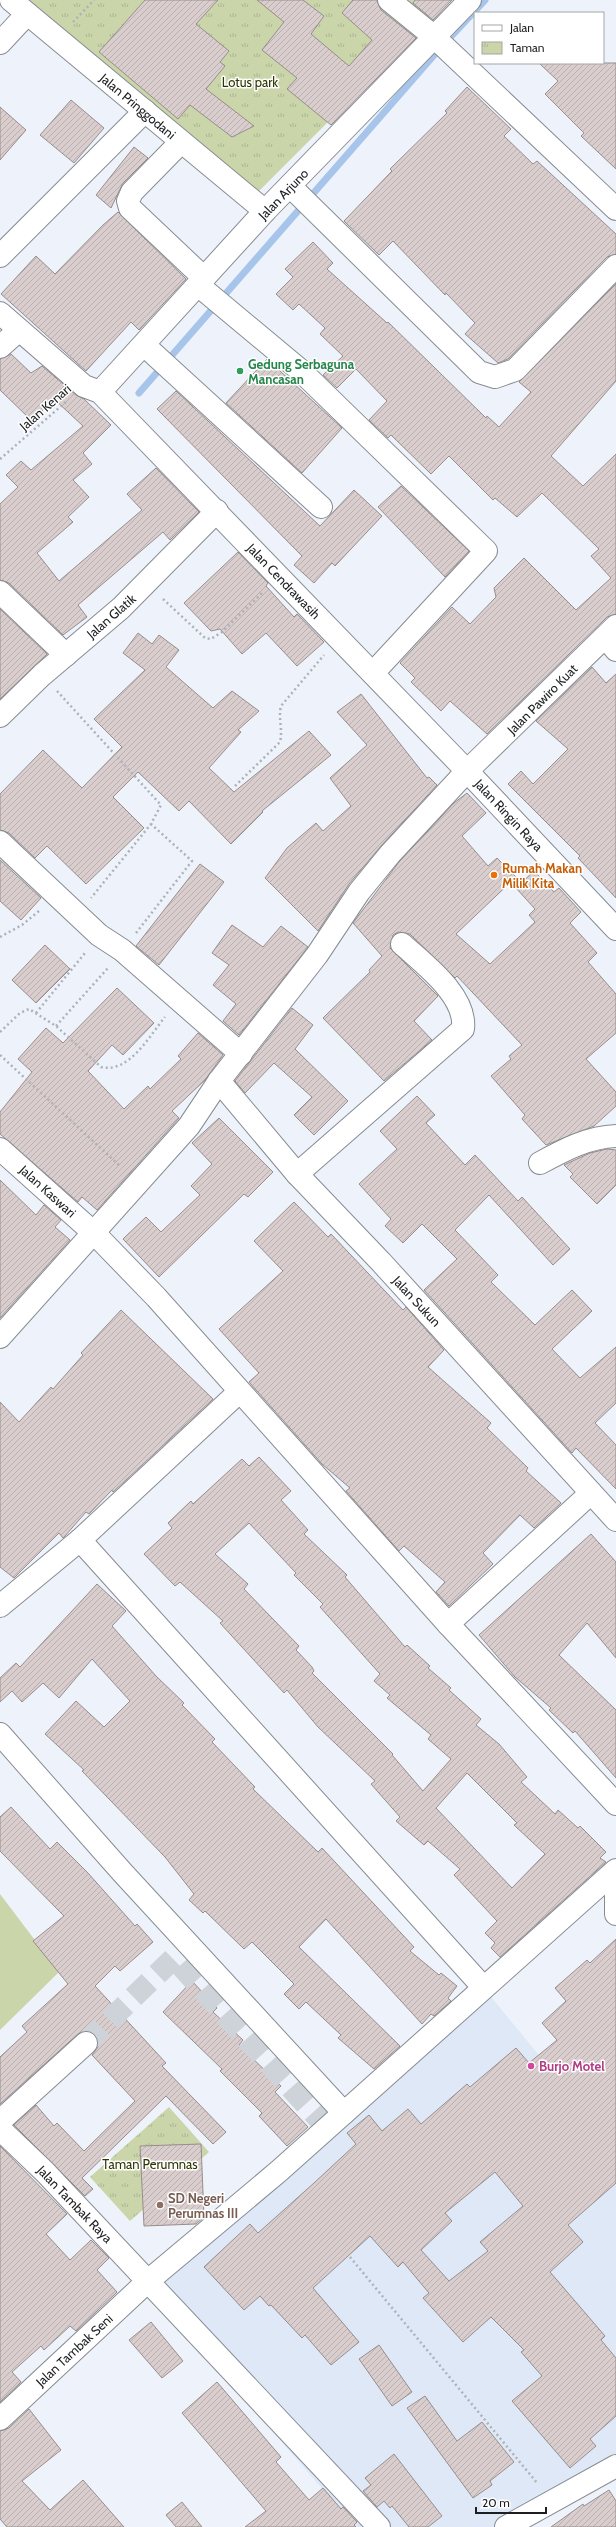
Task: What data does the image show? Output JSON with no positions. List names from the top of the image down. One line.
{"streets":{"street":["Jalan Pringgodani","Jalan Arjuno","Jalan Cendrawasih","Jalan Glatik","Jalan Pawiro Kuat","Jalan Ringin Raya","Jalan Kaswari","Jalan Sukun","Jalan Tambak Raya","Jalan Tambak Seni"],"path":["Jalan Kenari"]},"crossings":[["Jalan Pringgodani","Jalan Arjuno"],["Jalan Arjuno","Jalan Kenari"],["Jalan Arjuno","Jalan Cendrawasih"],["Jalan Kenari","Jalan Cendrawasih"],["Jalan Cendrawasih","Jalan Glatik"],["Jalan Cendrawasih","Jalan Pawiro Kuat"],["Jalan Cendrawasih","Jalan Ringin Raya"],["Jalan Pawiro Kuat","Jalan Ringin Raya"],["Jalan Pawiro Kuat","Jalan Kaswari"],["Jalan Pawiro Kuat","Jalan Sukun"],["Jalan Tambak Raya","Jalan Tambak Seni"]],"parks":["Lotus park","Taman Perumnas"],"places":["Gedung Serbaguna Mancasan","Rumah Makan Milik Kita","Burjo Motel","SD Negeri Perumnas III"],"legend":["Jalan","Taman"],"scale_bar":"20 m"}
